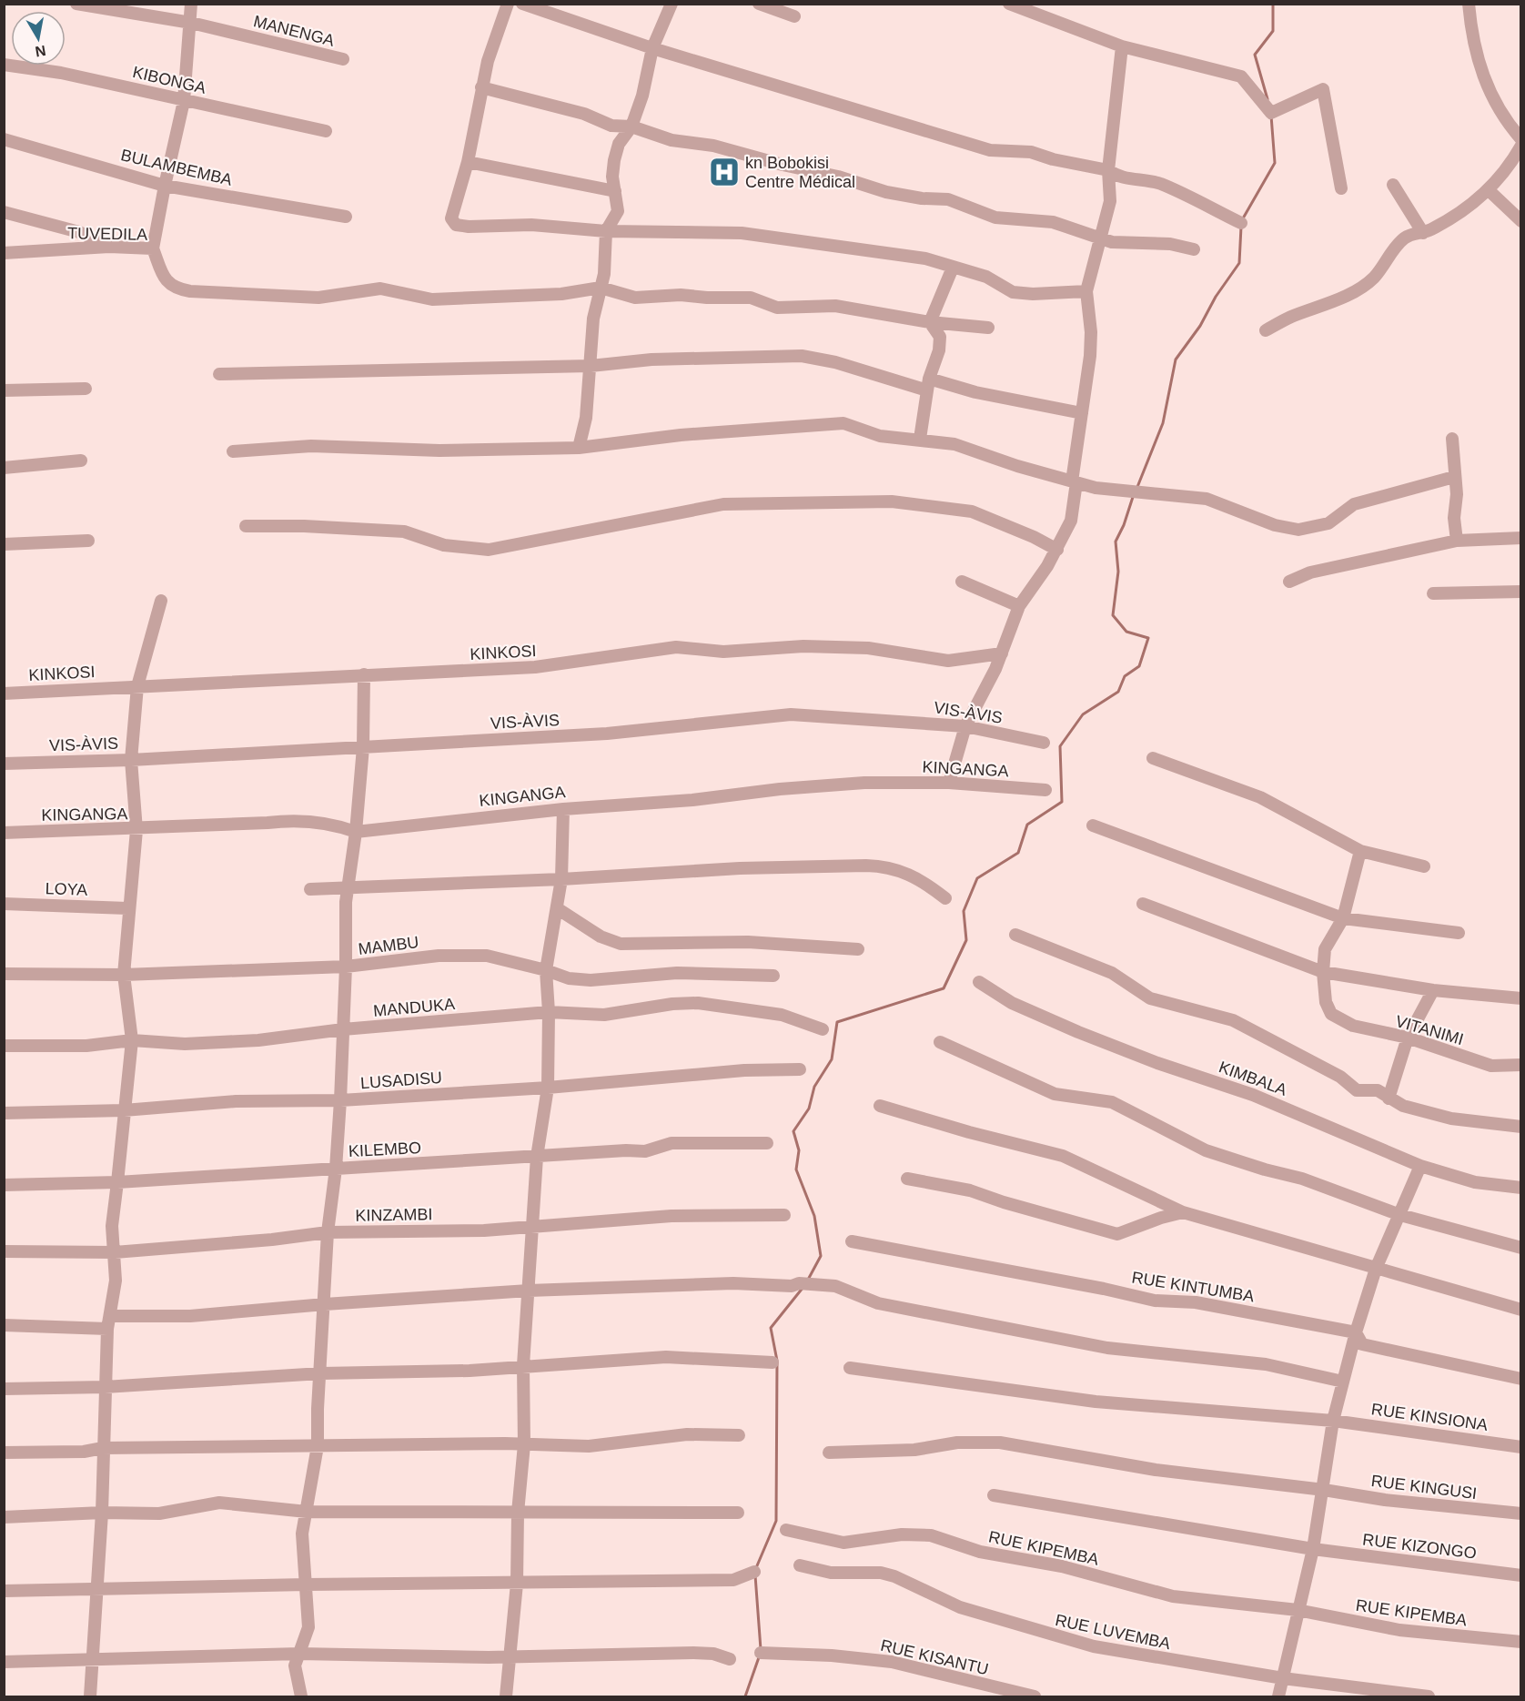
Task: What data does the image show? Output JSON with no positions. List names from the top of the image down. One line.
{"streets":{"street":["MANENGA","KIBONGA","BULAMBEMBA","TUVEDILA","KINKOSI","VIS-ÀVIS","KINGANGA","LOYA","MAMBU","MANDUKA","VITANIMI","KIMBALA","LUSADISU","KILEMBO","KINZAMBI","RUE KINTUMBA","RUE KINSIONA","RUE KINGUSI","RUE KIZONGO","RUE KIPEMBA","RUE LUVEMBA","RUE KISANTU"]},"places":{"hospital":["kn Bobokisi Centre Médical"]},"north":"bottom"}
